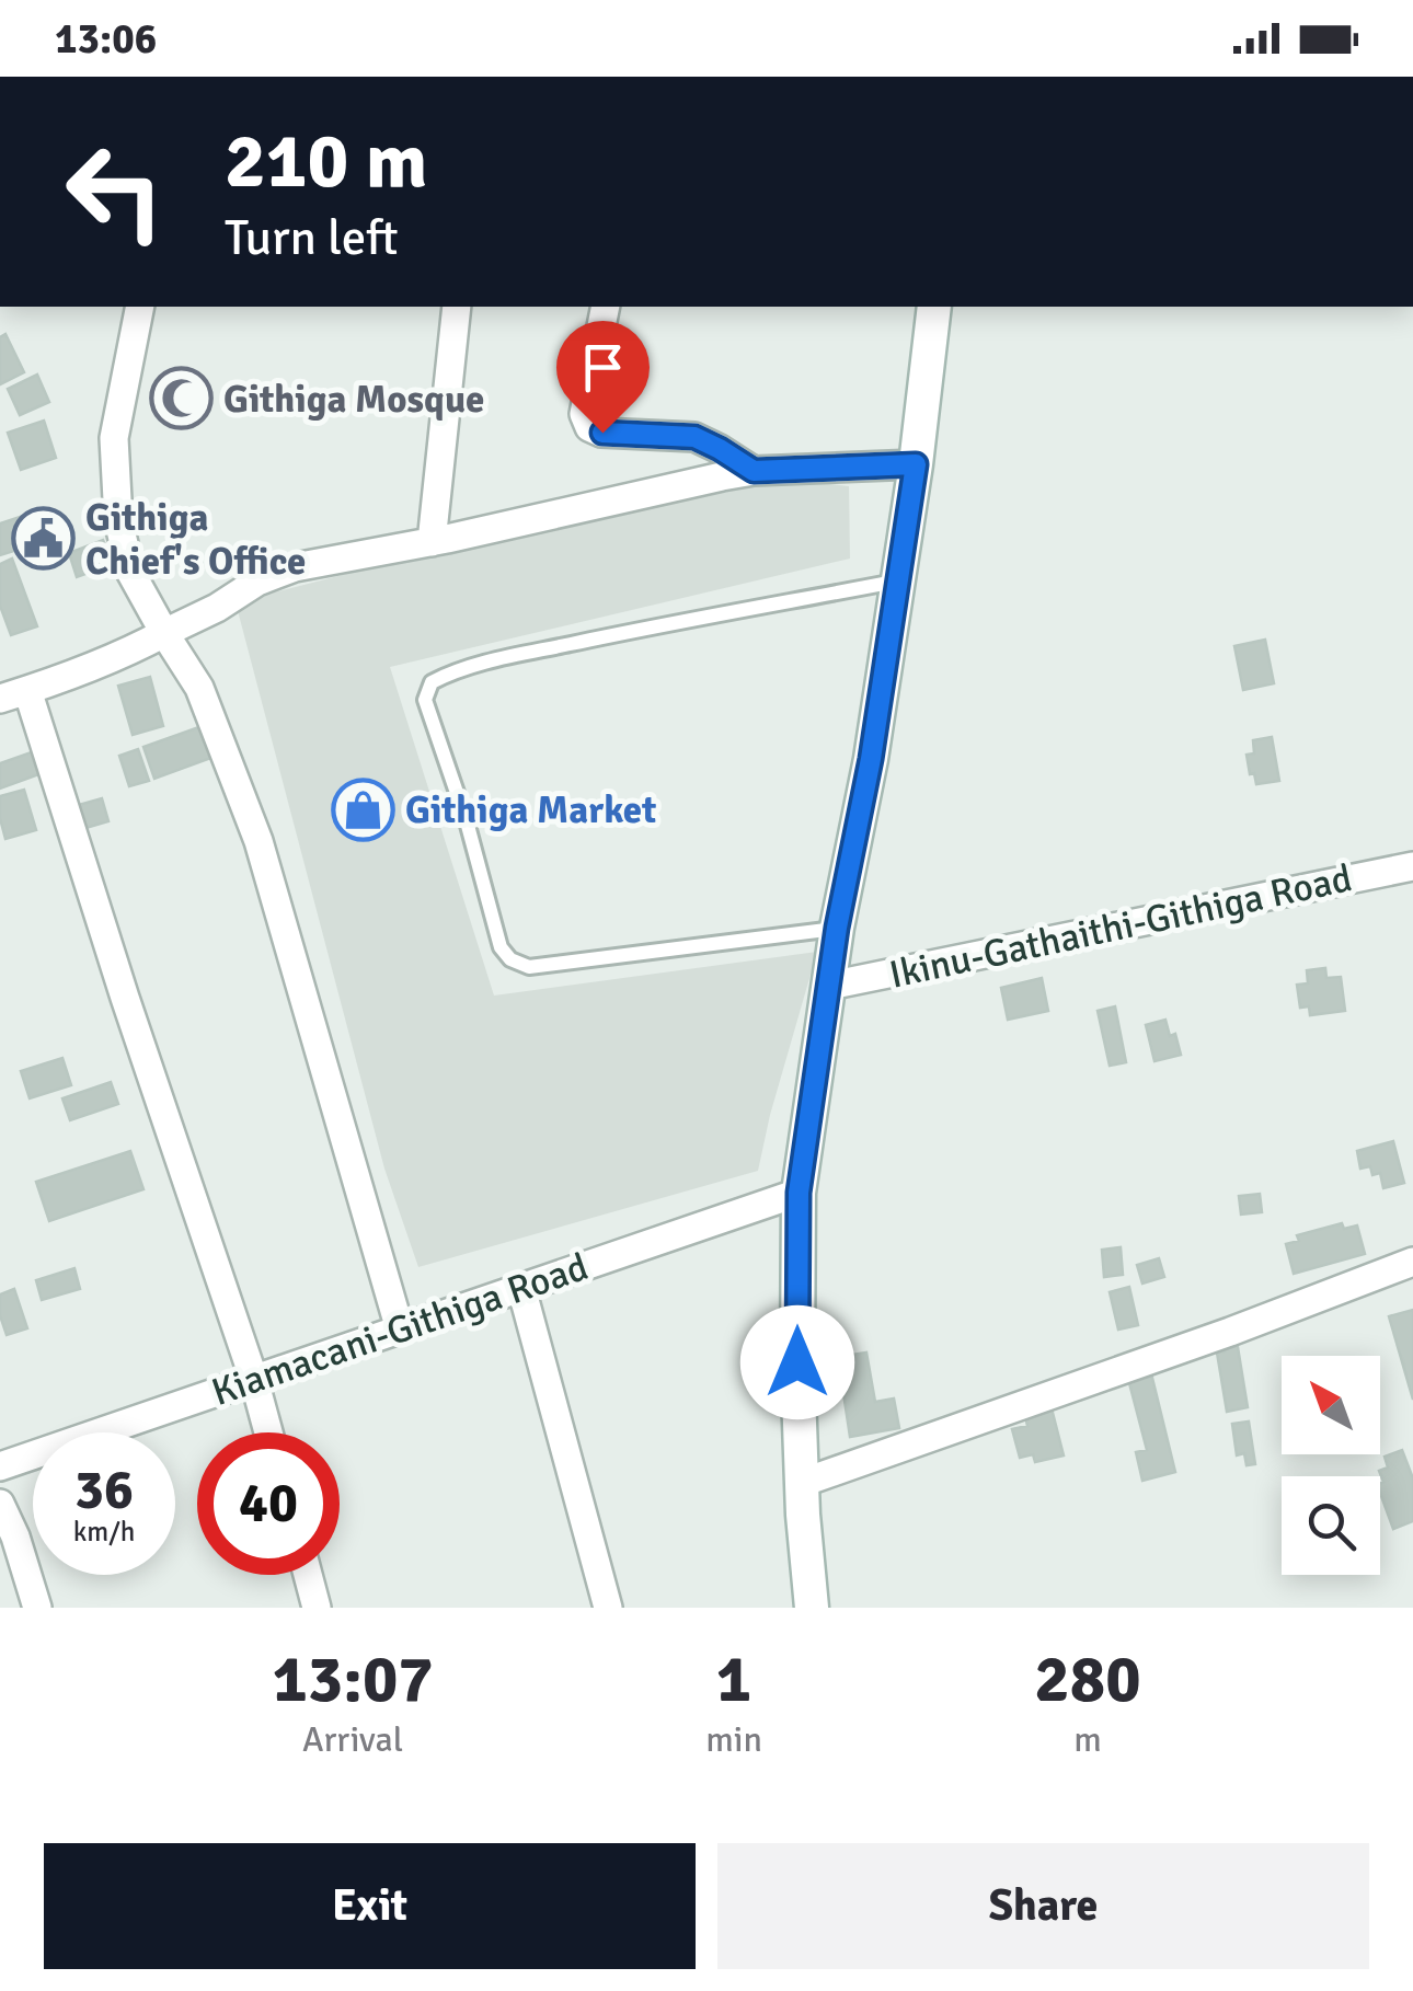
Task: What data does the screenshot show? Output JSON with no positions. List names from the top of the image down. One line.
{"streets":{"street":["Ikinu-Gathaithi-Githiga Road","Kiamacani-Githiga Road"]},"places":{"mosque":["Githiga Mosque"],"public building":["Githiga Chief's Office"],"shop":["Githiga Market"]},"north":"top left","page":{"status":"13:06","turn":["210 m","Turn left"],"speed":"36 km/h","limit":"40","eta":["13:07","Arrival","1","min","280","m"],"buttons":["Exit","Share"]}}
